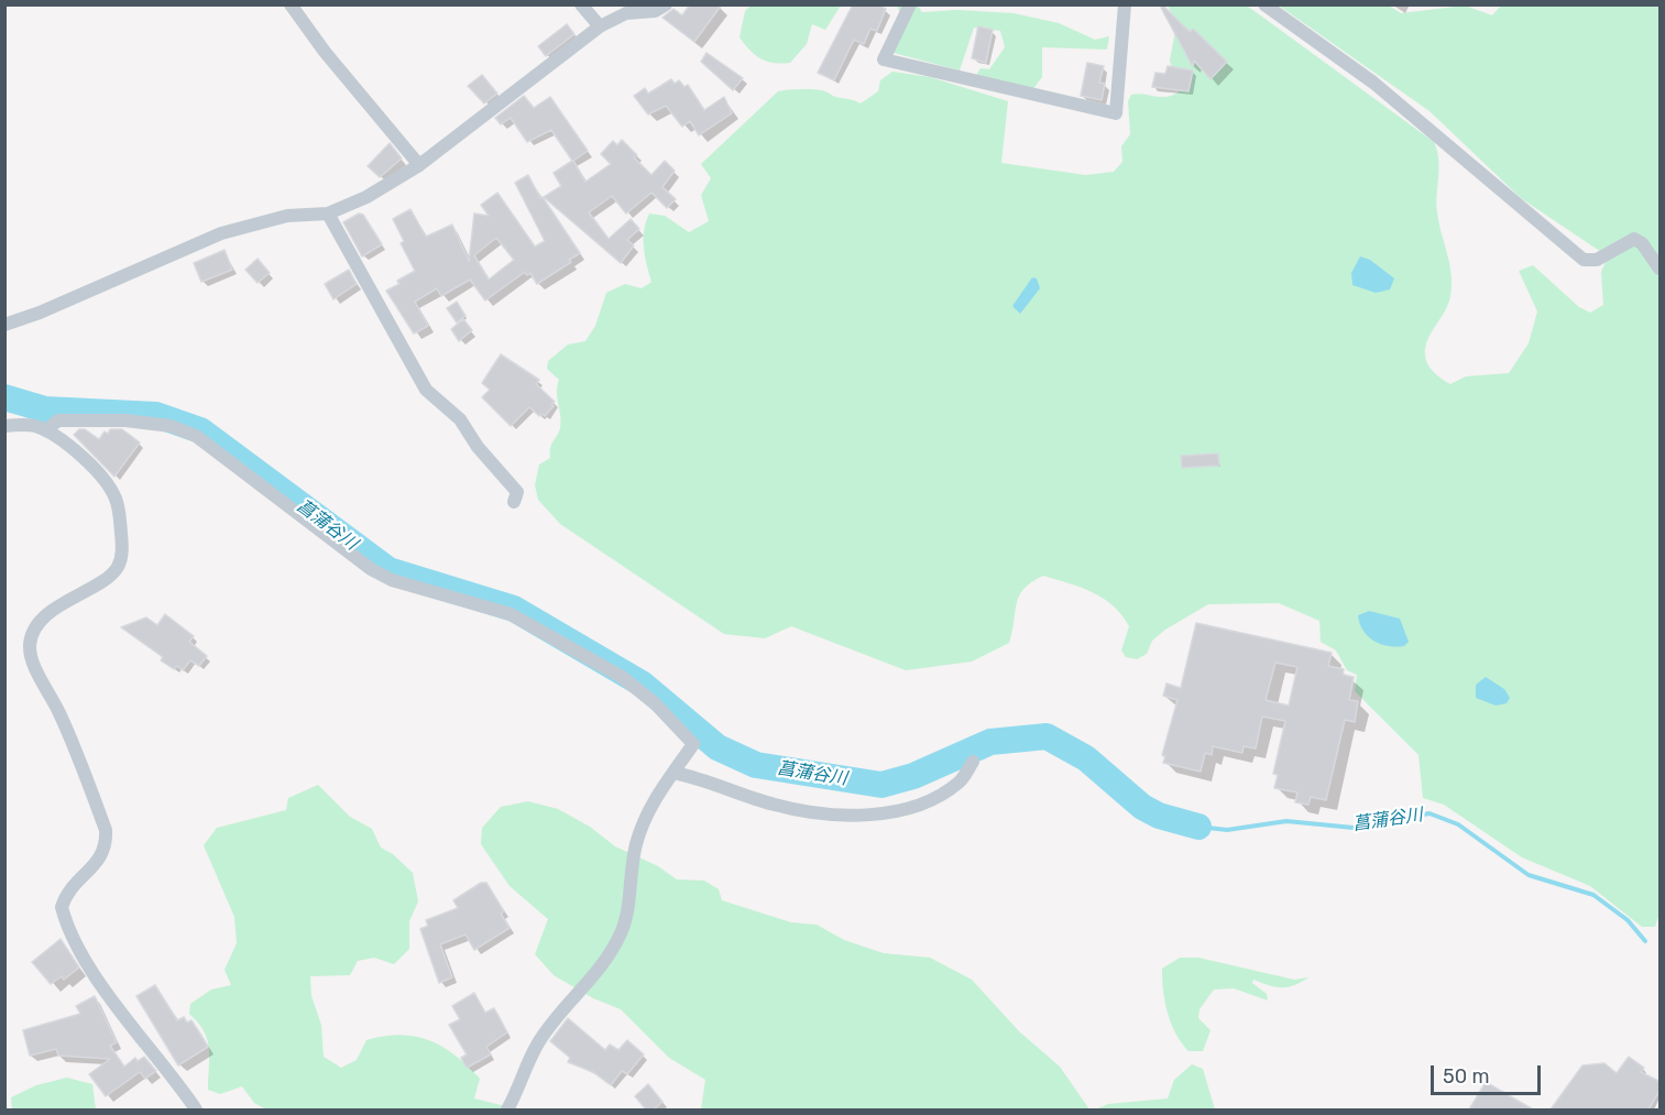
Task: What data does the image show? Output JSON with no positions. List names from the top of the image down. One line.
{"water":["菖蒲谷川"],"scale_bar":"50 m"}
